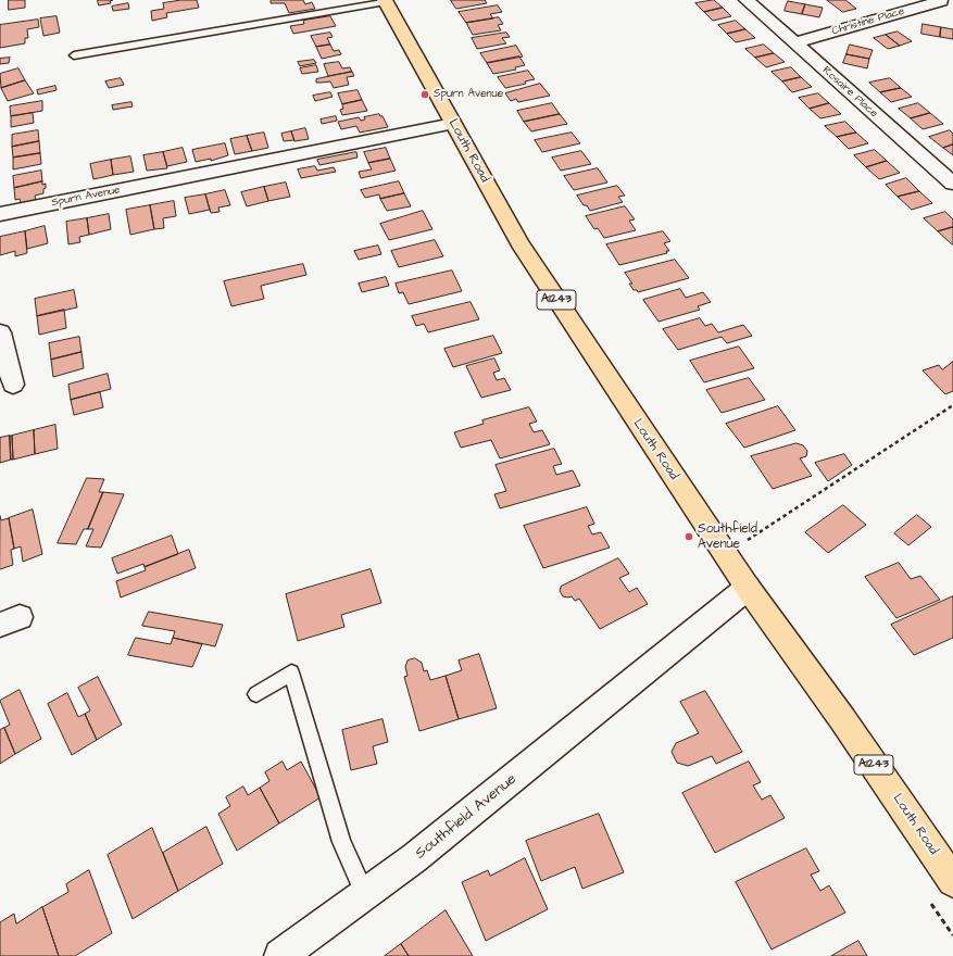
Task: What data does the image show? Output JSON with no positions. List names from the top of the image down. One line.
{"streets":{"main road":["Louth Road","A1243"],"street":["Christine Place","Rosaire Place","Spurn Avenue","Southfield Avenue"]},"crossings":[["Christine Place","Rosaire Place"],["Louth Road","Spurn Avenue"],["Louth Road","Southfield Avenue"]],"places":["Spurn Avenue","Southfield Avenue"]}
